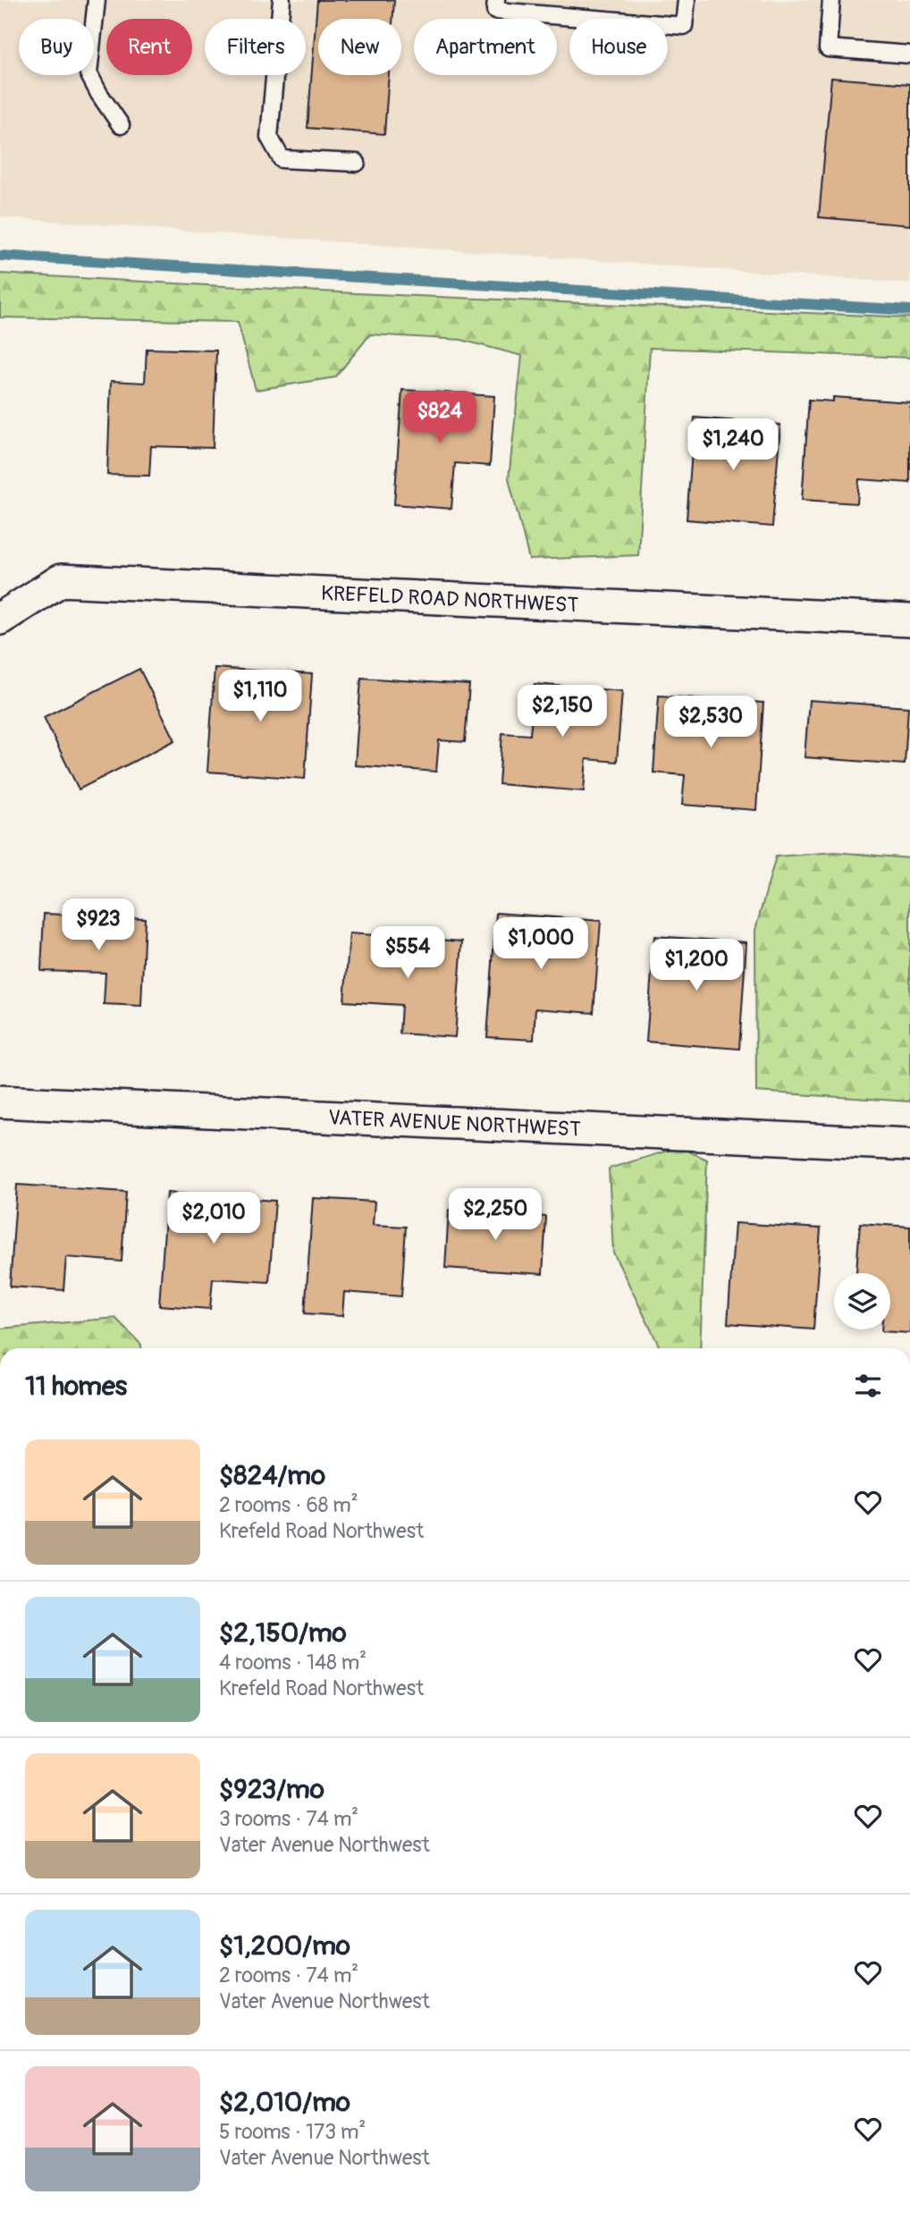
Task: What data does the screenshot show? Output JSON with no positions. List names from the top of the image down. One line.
{"streets":{"street":["KREFELD ROAD NORTHWEST","VATER AVENUE NORTHWEST"]},"page":{"chip":["Buy","Rent","Filters","New","Apartment","House"],"price":["$824","$1,240","$1,110","$2,150","$2,530","$923","$1,000","$554","$1,200","$2,250","$2,010"],"heading":"11 homes","list":[{"name":"$824/mo","note":"2 rooms · 68 m² · Krefeld Road Northwest"},{"name":"$2,150/mo","note":"4 rooms · 148 m² · Krefeld Road Northwest"},{"name":"$923/mo","note":"3 rooms · 74 m² · Vater Avenue Northwest"},{"name":"$1,200/mo","note":"2 rooms · 74 m² · Vater Avenue Northwest"},{"name":"$2,010/mo","note":"5 rooms · 173 m² · Vater Avenue Northwest"}]}}
